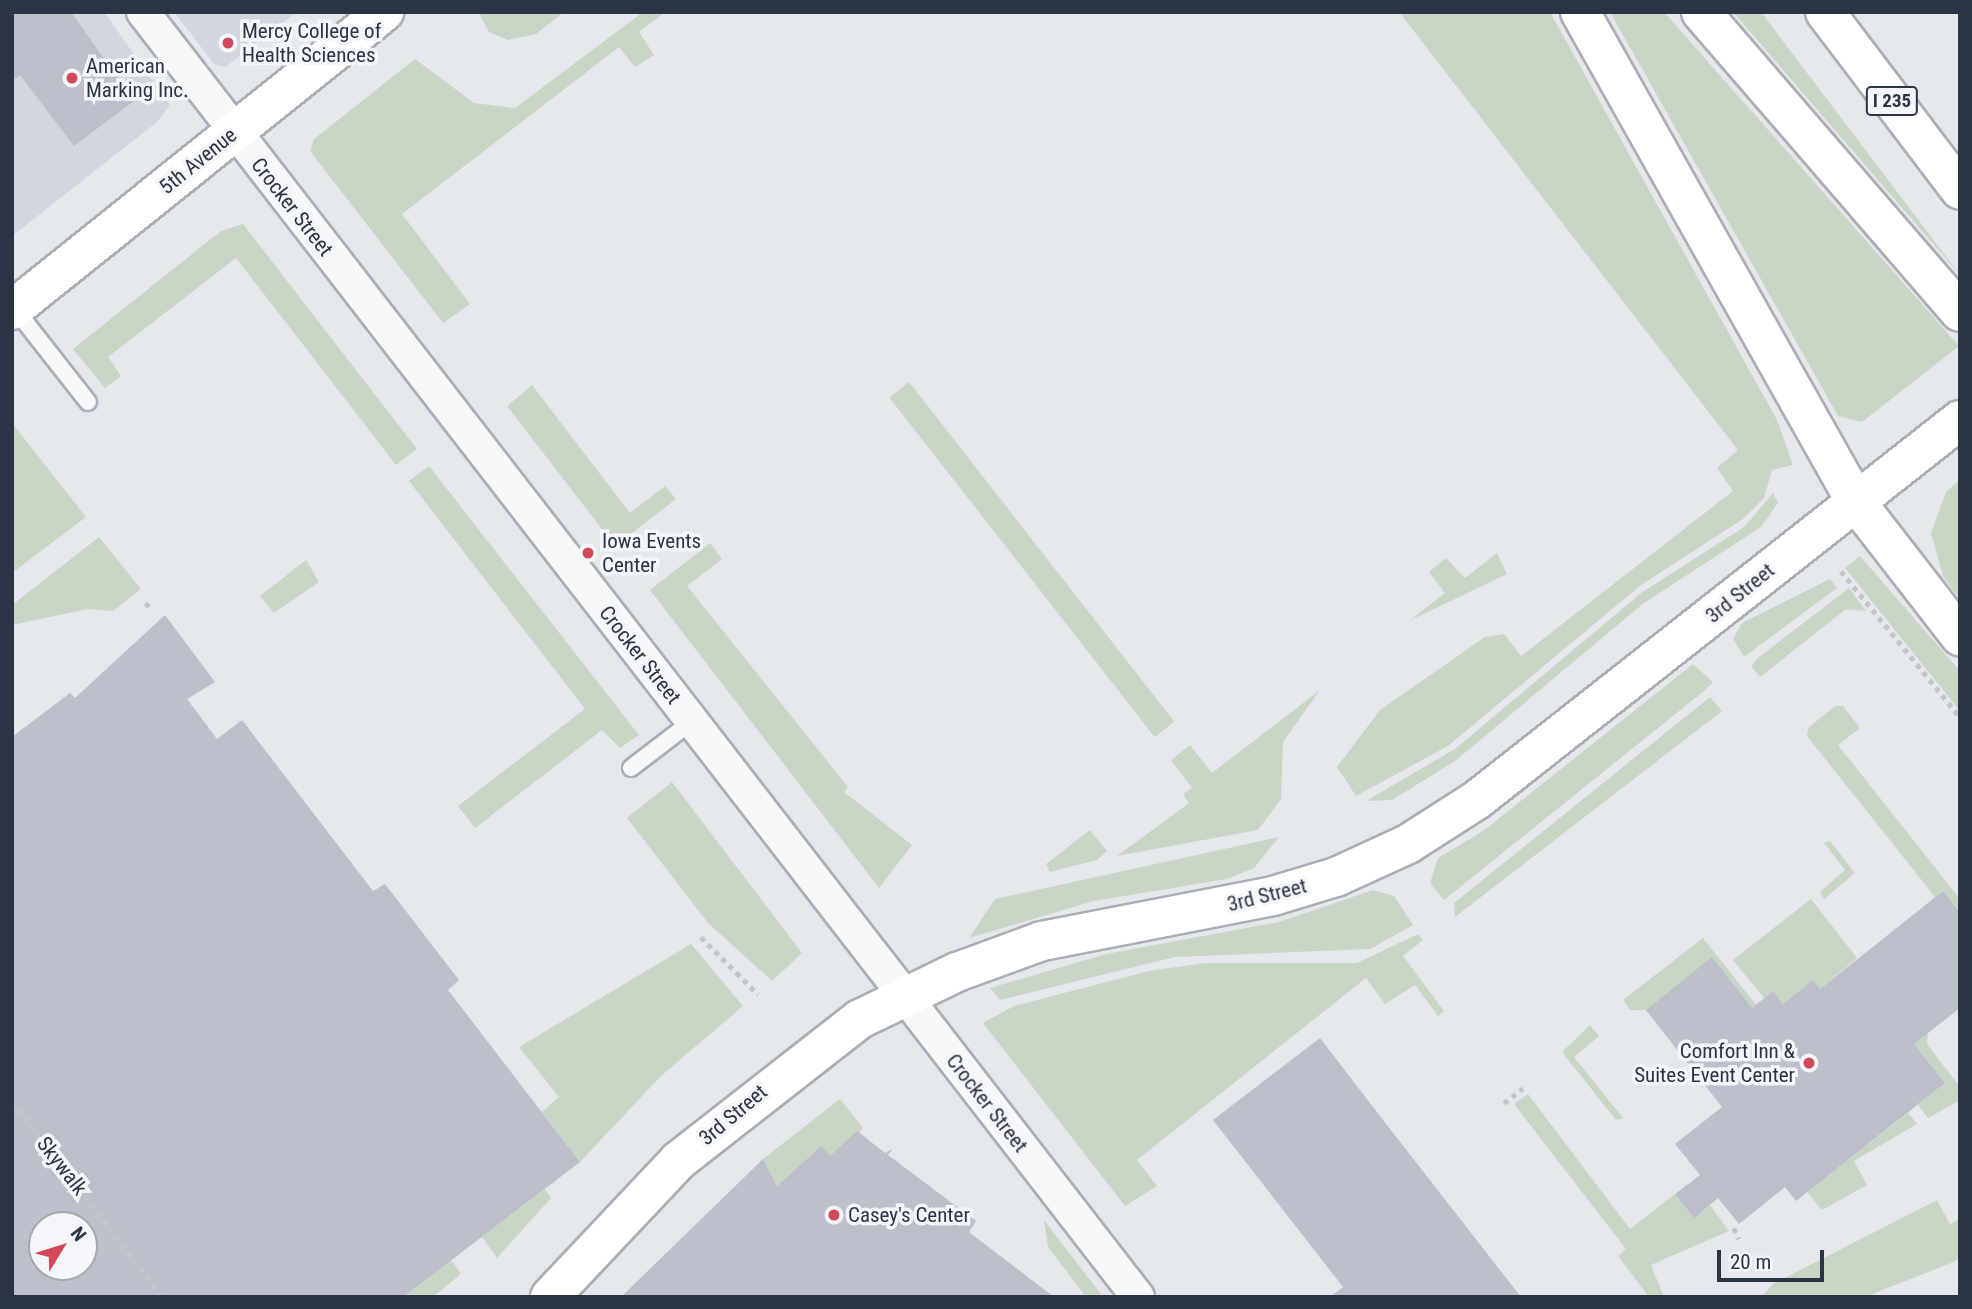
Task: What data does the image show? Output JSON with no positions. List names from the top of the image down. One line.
{"streets":{"main road":["I 235","5th Avenue","3rd Street"],"street":["Crocker Street"],"path":["Skywalk"]},"crossings":[["5th Avenue","Crocker Street"],["Crocker Street","3rd Street"]],"places":["Mercy College of Health Sciences","American Marking Inc.","Iowa Events Center","Comfort Inn & Suites Event Center","Casey's Center"],"scale_bar":"20 m","north":"top right"}
